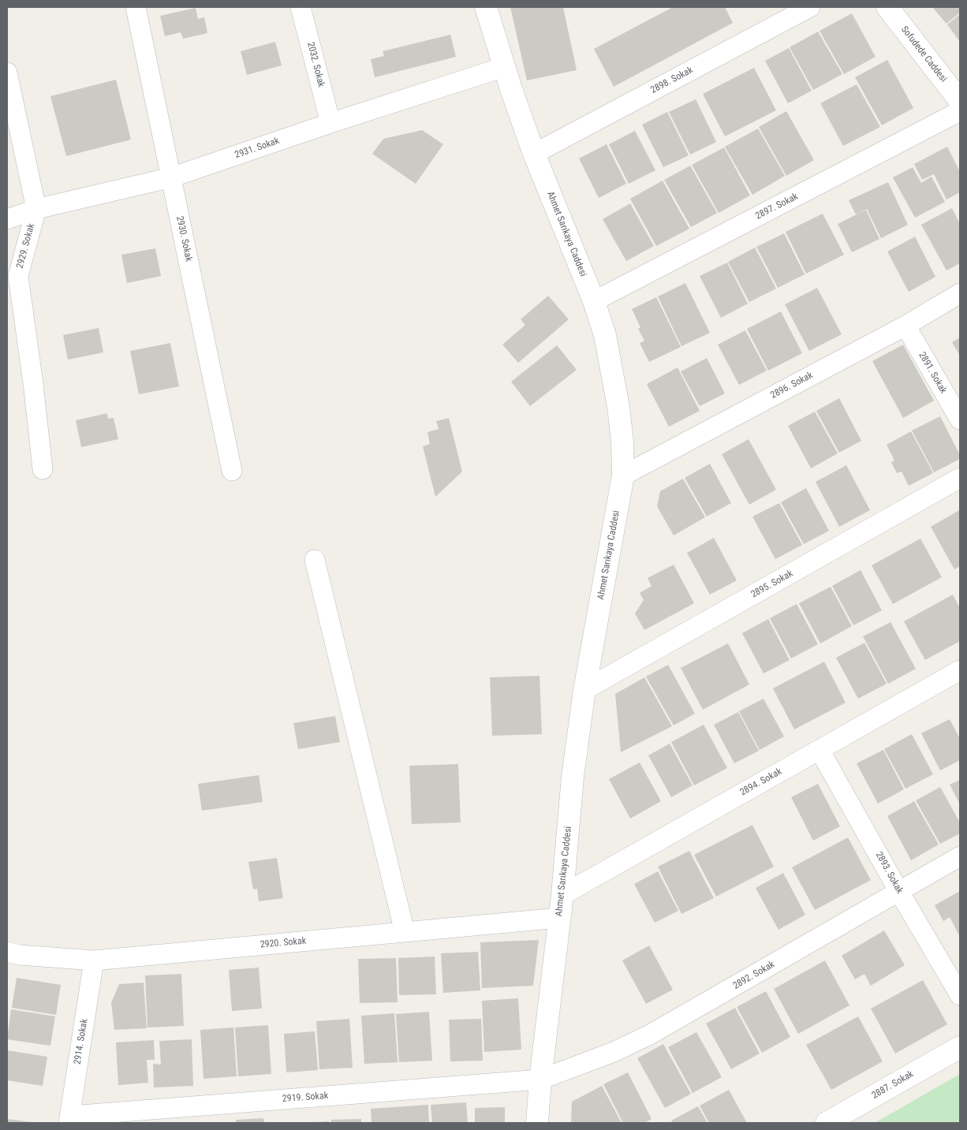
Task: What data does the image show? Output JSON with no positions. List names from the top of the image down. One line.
{"streets":{"main road":["Sofudede Caddesi","Ahmet Sarıkaya Caddesi","2887. Sokak"],"street":["2032. Sokak","2898. Sokak","2931. Sokak","2897. Sokak","2930. Sokak","2929. Sokak","2891. Sokak","2896. Sokak","2895. Sokak","2894. Sokak","2893. Sokak","2920. Sokak","2892. Sokak","2914. Sokak","2919. Sokak"]},"crossings":[["2032. Sokak","2931. Sokak"],["2898. Sokak","Ahmet Sarıkaya Caddesi"],["2931. Sokak","Ahmet Sarıkaya Caddesi"],["2931. Sokak","2930. Sokak"],["2931. Sokak","2929. Sokak"],["2897. Sokak","Ahmet Sarıkaya Caddesi"],["Ahmet Sarıkaya Caddesi","2896. Sokak"],["Ahmet Sarıkaya Caddesi","2895. Sokak"],["Ahmet Sarıkaya Caddesi","2894. Sokak"],["Ahmet Sarıkaya Caddesi","2920. Sokak"],["Ahmet Sarıkaya Caddesi","2892. Sokak"],["Ahmet Sarıkaya Caddesi","2919. Sokak"],["2891. Sokak","2896. Sokak"],["2894. Sokak","2893. Sokak"],["2893. Sokak","2892. Sokak"],["2920. Sokak","2914. Sokak"],["2892. Sokak","2919. Sokak"],["2914. Sokak","2919. Sokak"]]}
